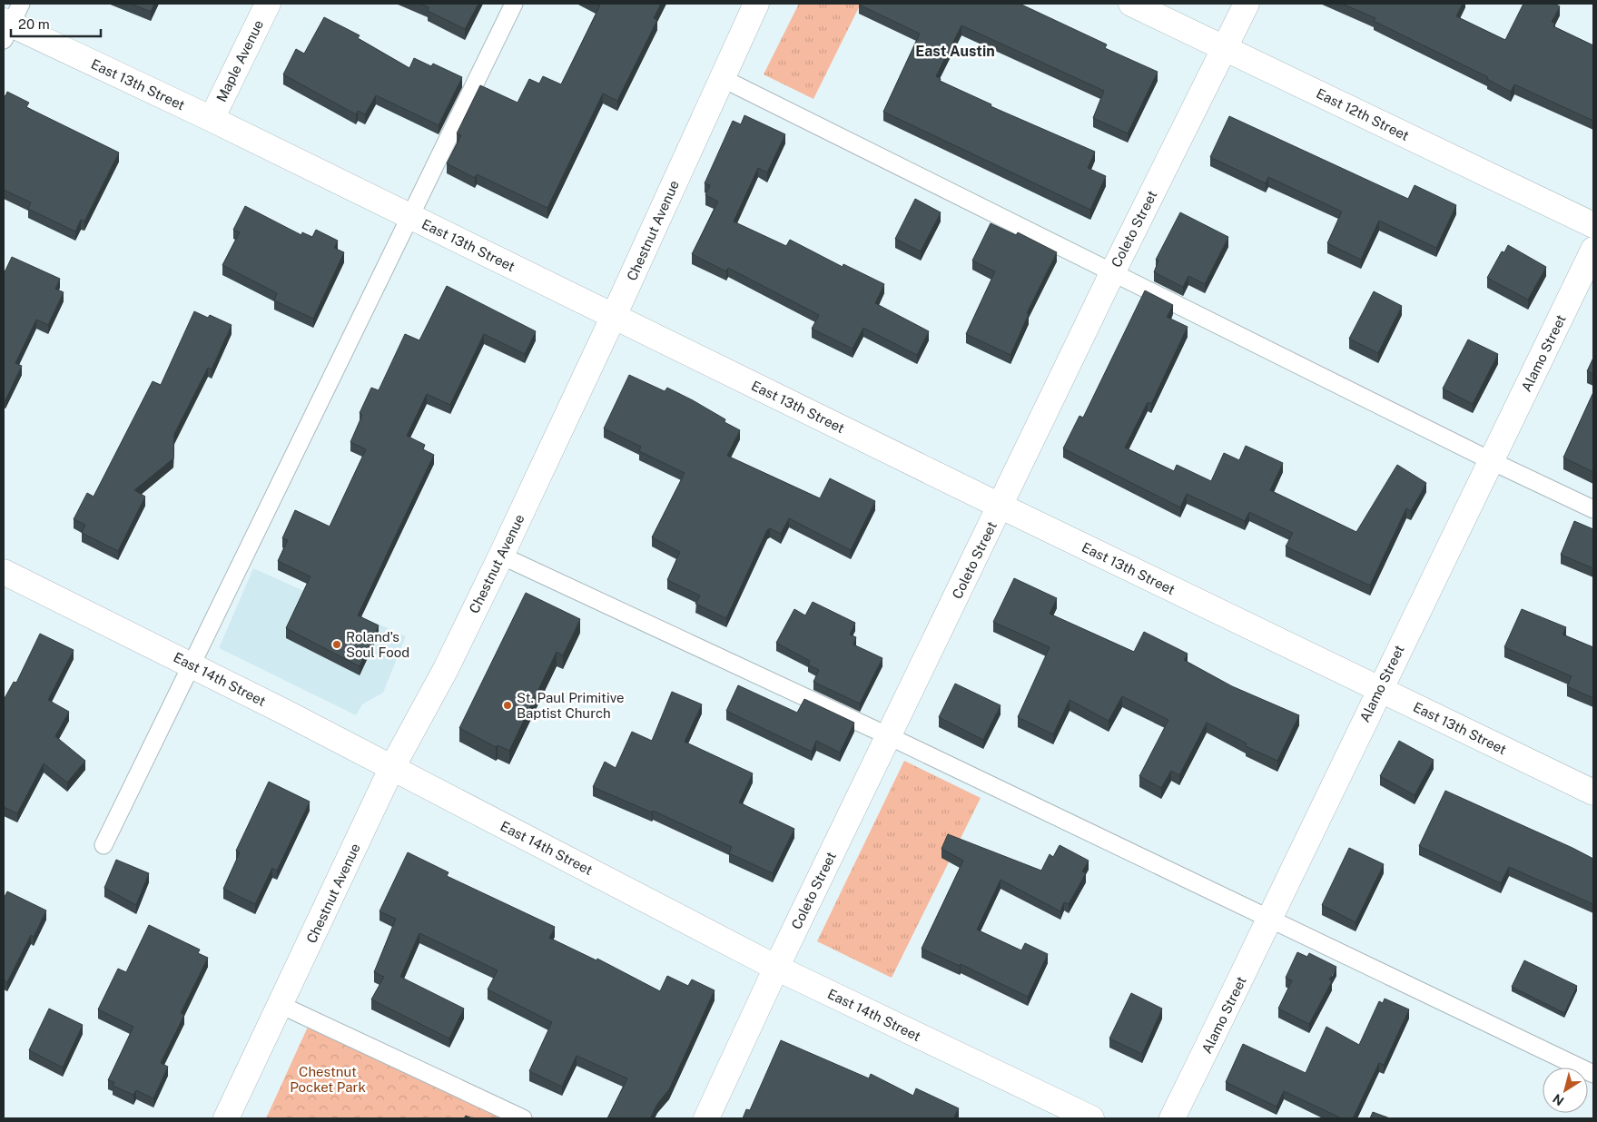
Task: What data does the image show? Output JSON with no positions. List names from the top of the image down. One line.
{"streets":{"street":["Maple Avenue","East 13th Street","East 12th Street","Coleto Street","Chestnut Avenue","Alamo Street","East 14th Street"]},"crossings":[["Maple Avenue","East 13th Street"],["East 13th Street","Coleto Street"],["East 13th Street","Chestnut Avenue"],["East 13th Street","Alamo Street"],["East 12th Street","Coleto Street"],["Coleto Street","East 14th Street"],["Chestnut Avenue","East 14th Street"]],"districts":["East Austin"],"parks":["Chestnut Pocket Park"],"places":["Roland's Soul Food","St. Paul Primitive Baptist Church"],"scale_bar":"20 m","north":"bottom left"}
